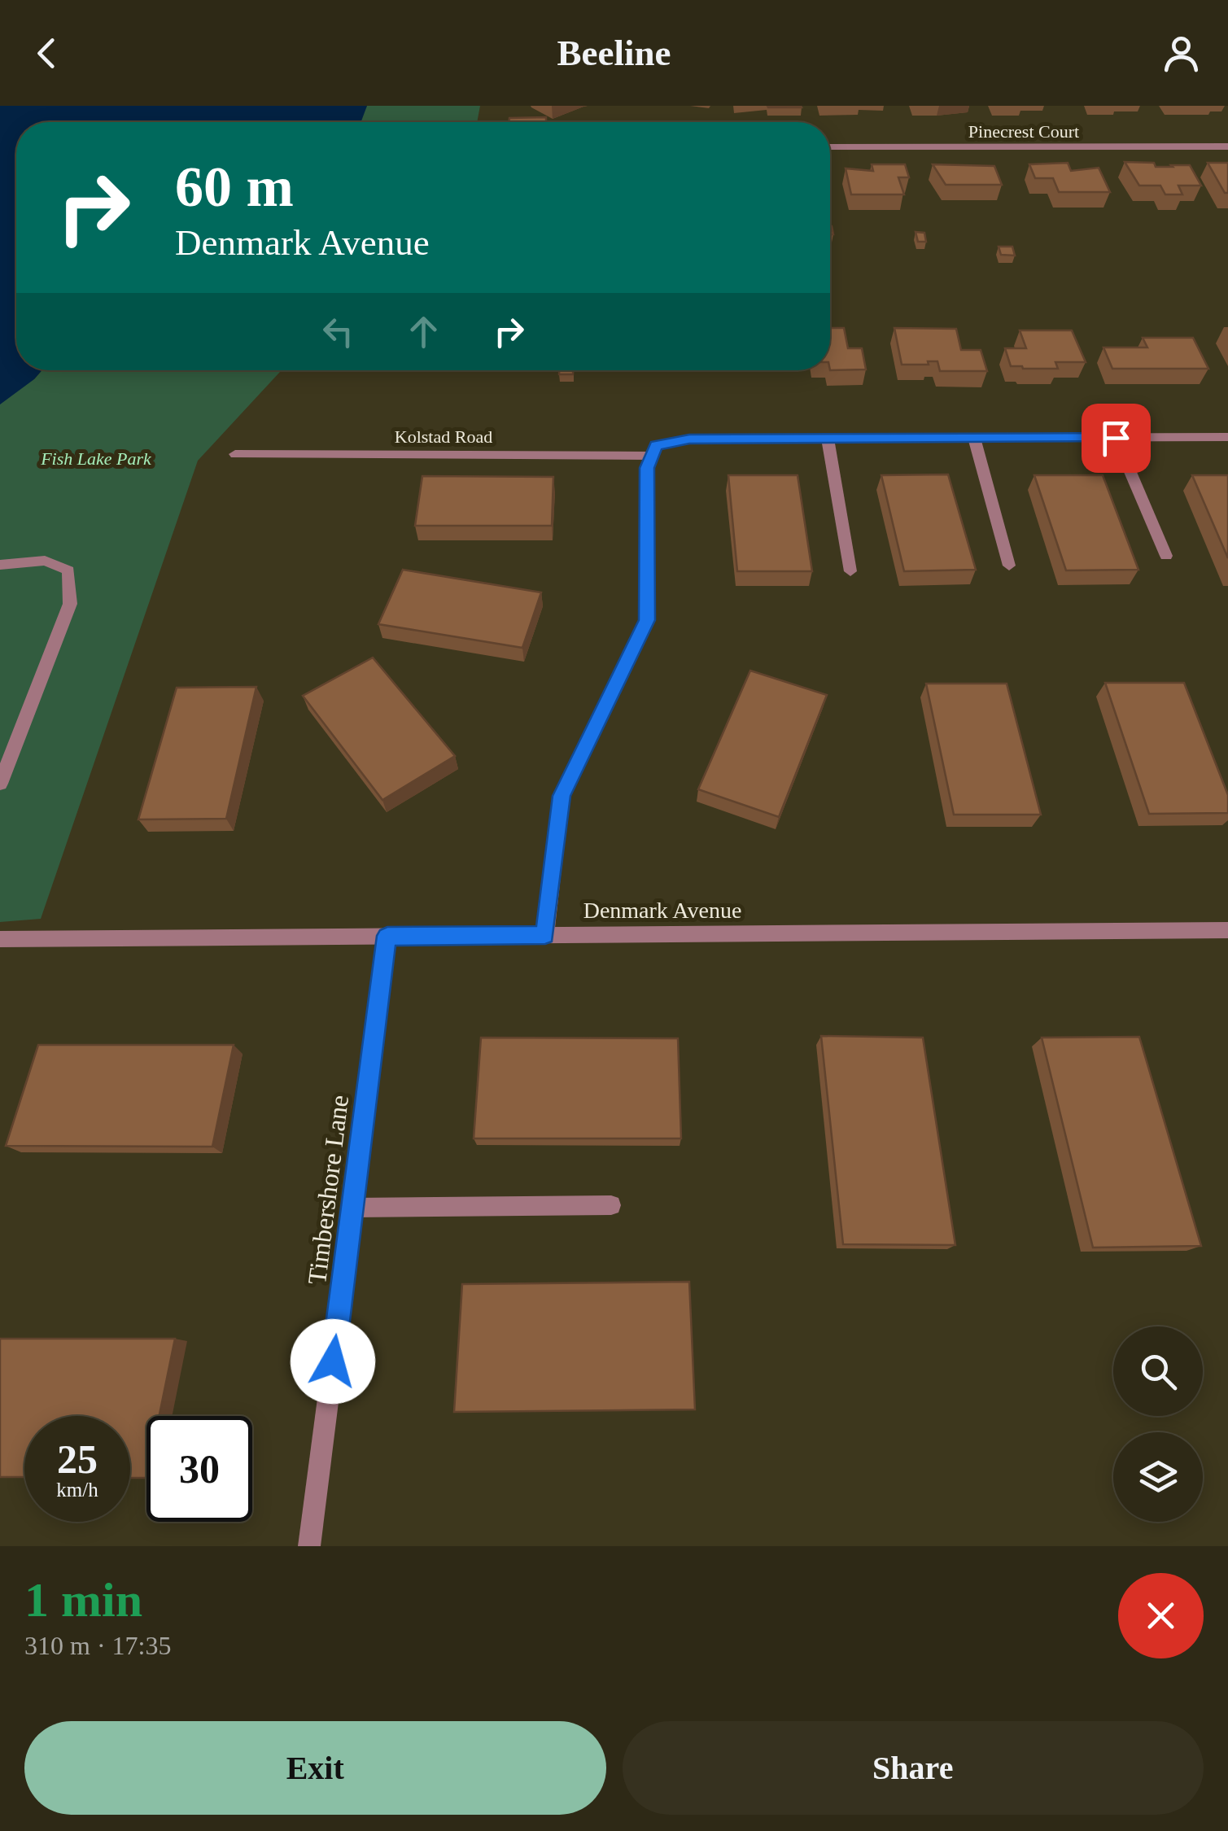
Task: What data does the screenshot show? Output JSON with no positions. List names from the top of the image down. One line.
{"streets":{"street":["Pinecrest Court","Kolstad Road","Denmark Avenue","Timbershore Lane"]},"crossings":[["Denmark Avenue","Timbershore Lane"]],"parks":["Fish Lake Park"],"page":{"header":"Beeline","turn":["60 m","Denmark Avenue"],"speed":"25 km/h","limit":"30","heading":["1 min","310 m · 17:35"],"buttons":["Exit","Share"]}}
